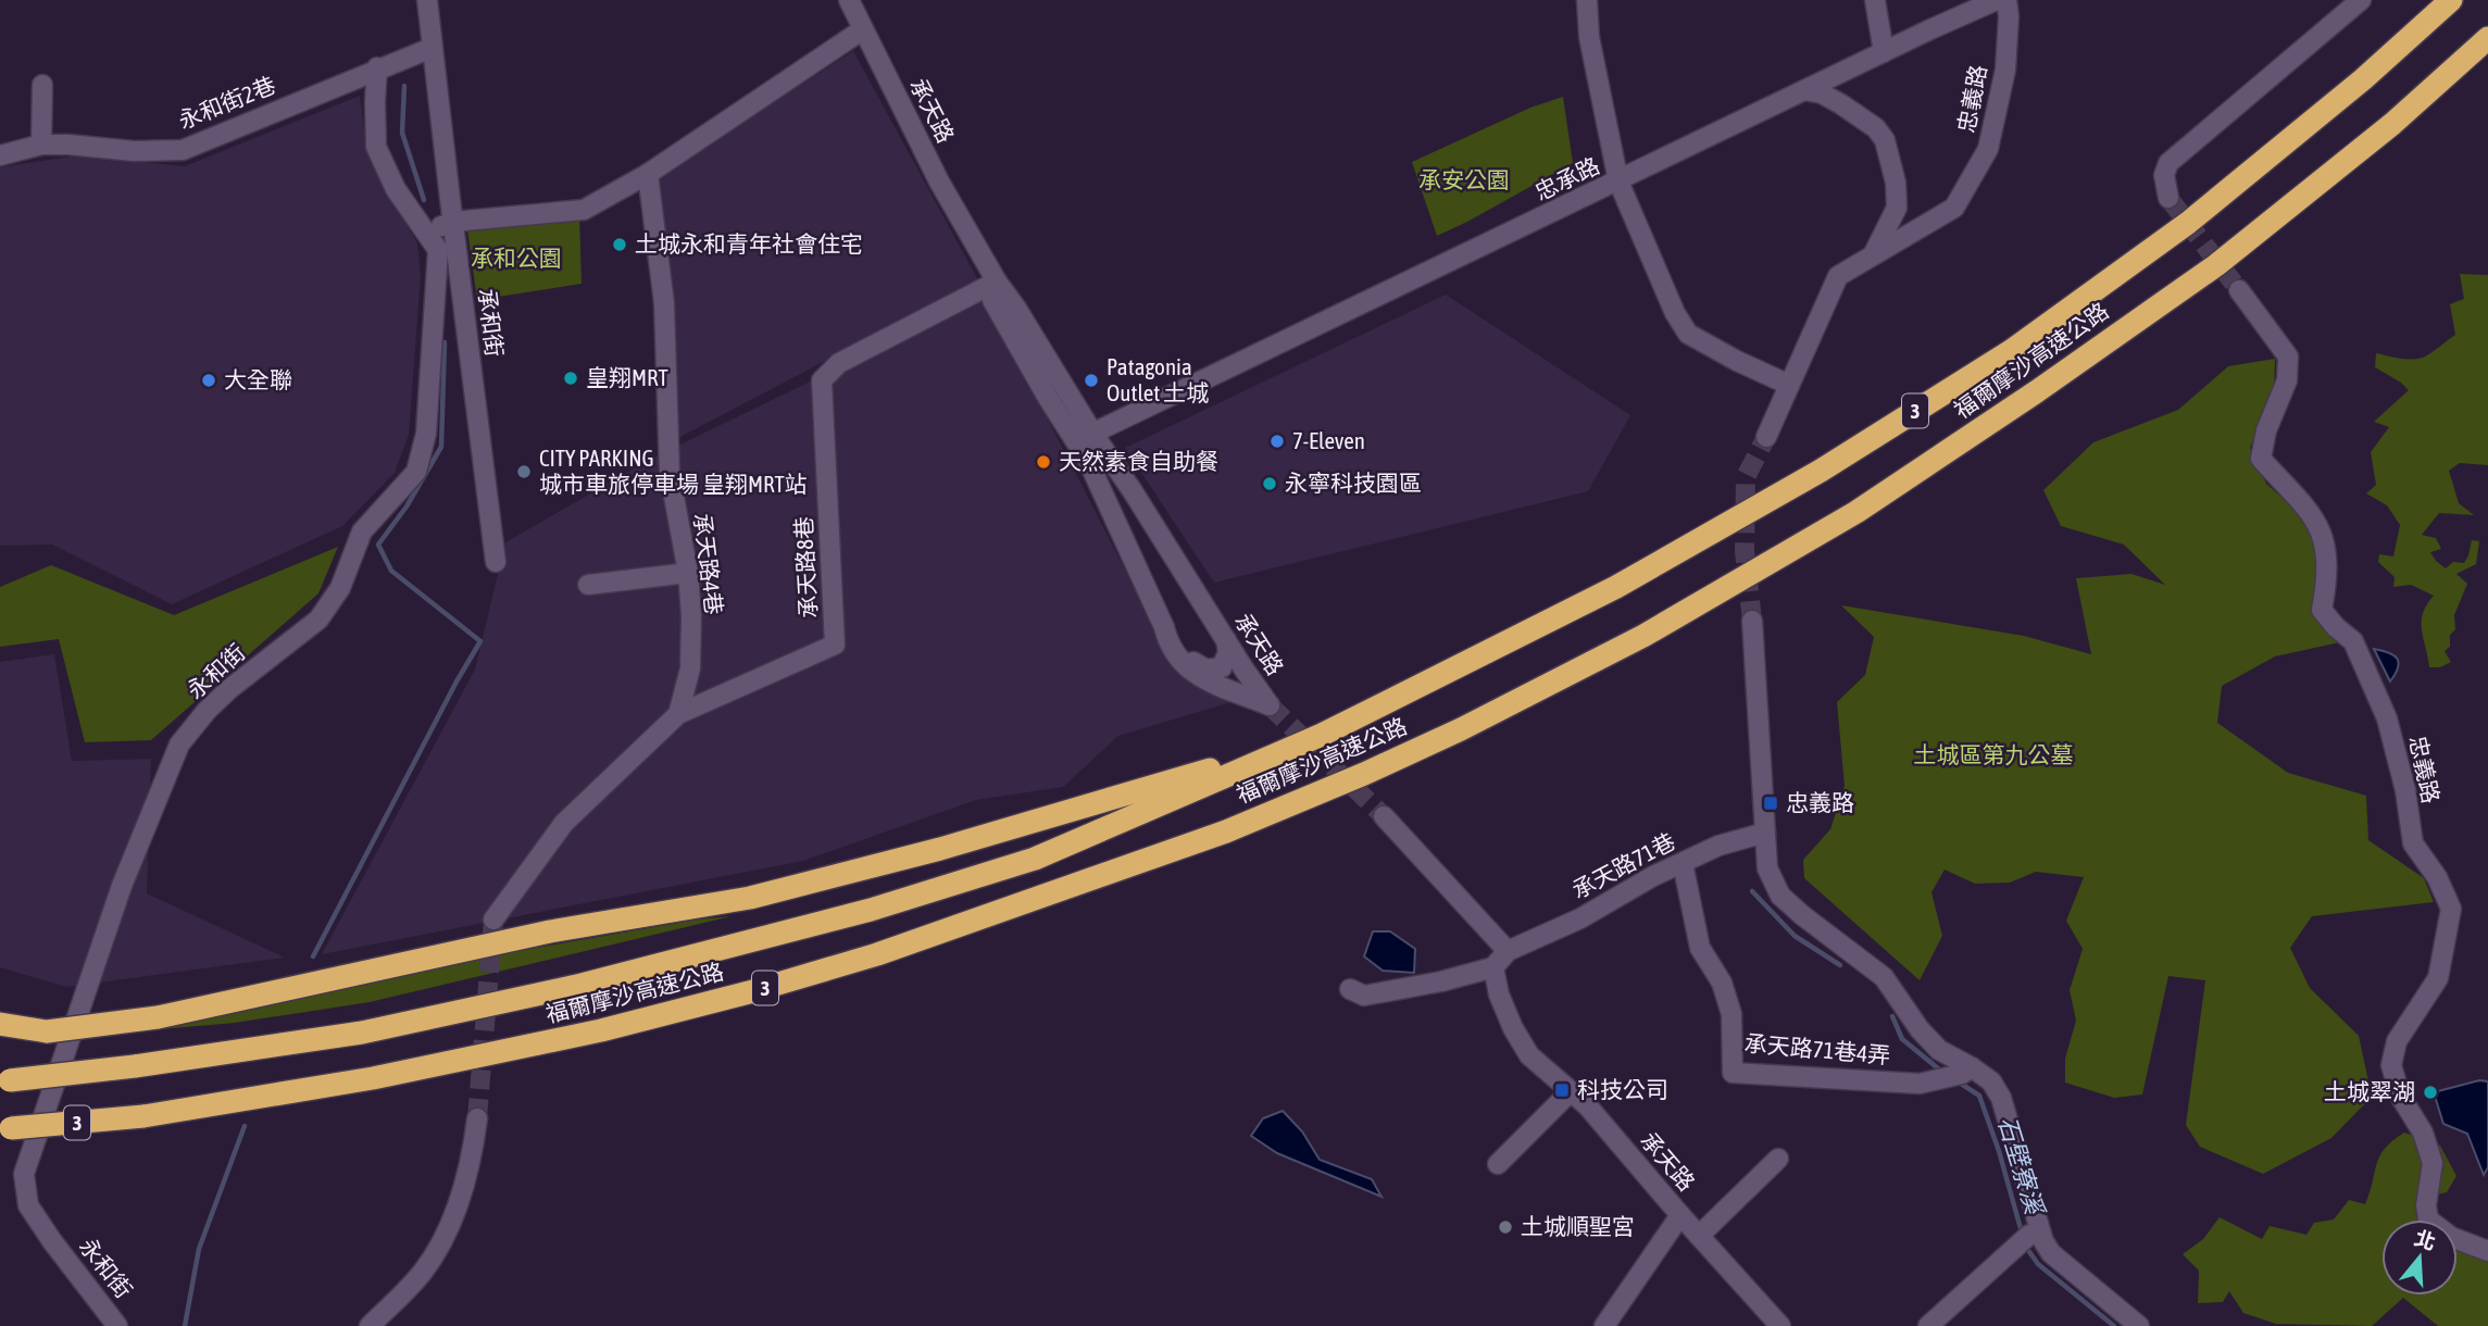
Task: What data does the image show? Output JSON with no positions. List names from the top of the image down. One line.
{"streets":{"highway":["福爾摩沙高速公路","3"],"street":["忠義路","永和街2巷","承天路","忠承路","承和街","承天路4巷","承天路8巷","永和街","承天路71巷","承天路71巷4弄"]},"crossings":[["永和街2巷","承和街"],["永和街2巷","永和街"],["承天路","忠承路"],["承天路","承天路8巷"],["承天路4巷","承天路8巷"],["承天路71巷","承天路71巷4弄"]],"water":["石壁寮溪"],"parks":["承安公園","承和公園","土城區第九公墓"],"places":{"other":["土城永和青年社會住宅","皇翔MRT","大全聯","Patagonia Outlet 土城","7-Eleven","天然素食自助餐","CITY PARKING 城市車旅停車場 皇翔MRT站","永寧科技園區","土城翠湖","土城順聖宮"],"transit":["忠義路","科技公司"]},"north":"top"}
